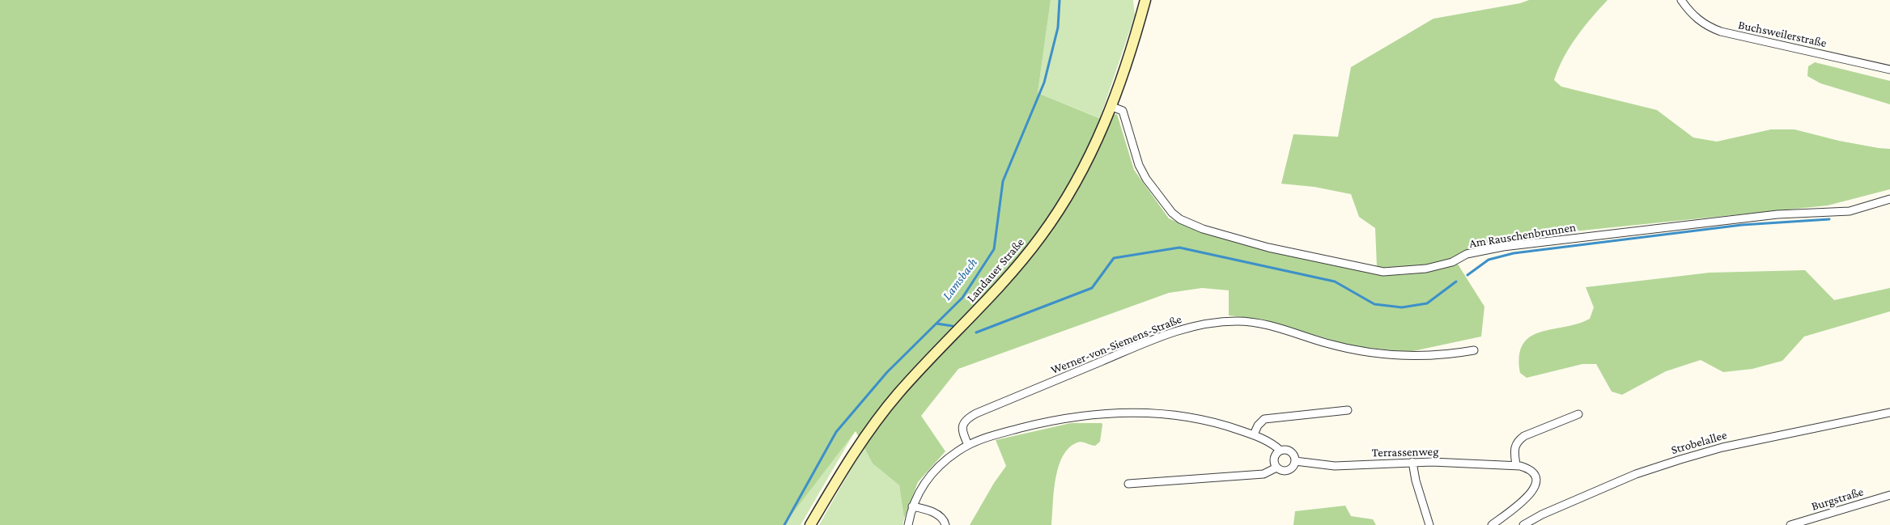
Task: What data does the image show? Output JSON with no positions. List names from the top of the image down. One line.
{"streets":{"main road":["Landauer Straße"],"street":["Buchsweilerstraße","Am Rauschenbrunnen","Werner-von-Siemens-Straße","Strobelallee","Terrassenweg","Burgstraße"]},"crossings":[["Am Rauschenbrunnen","Landauer Straße"]],"water":["Lamsbach"]}
